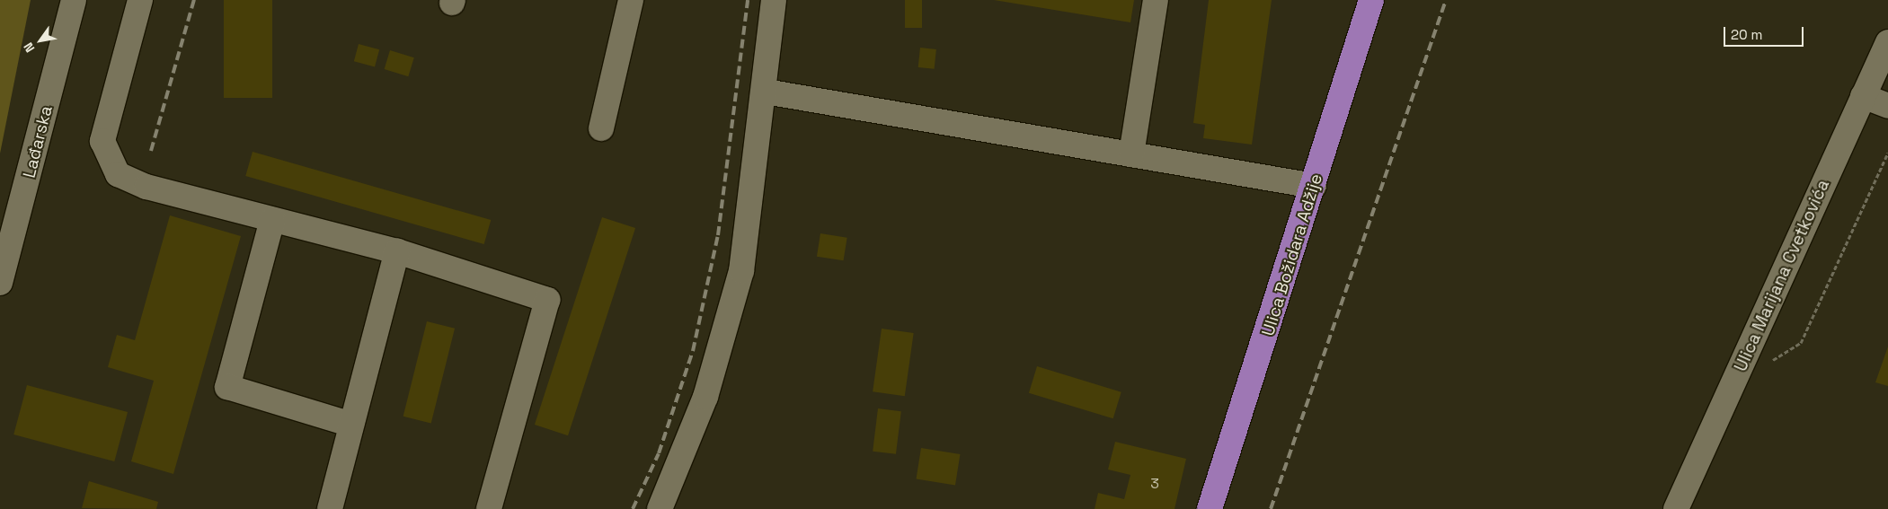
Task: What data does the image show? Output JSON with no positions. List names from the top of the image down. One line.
{"streets":{"main road":["Ulica Božidara Adžije"],"street":["Lađarska","Ulica Marijana Cvetkovića"]},"house_numbers":["3"],"scale_bar":"20 m","north":"bottom left"}
